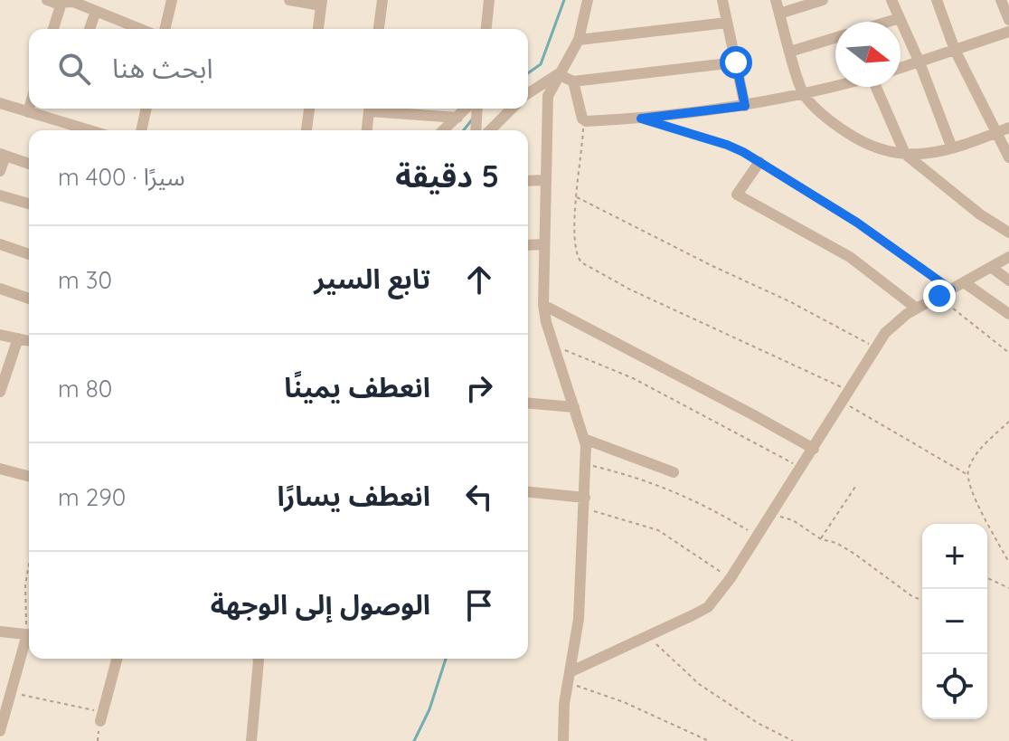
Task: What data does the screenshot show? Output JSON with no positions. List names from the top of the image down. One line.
{"north":"right","page":{"search":"ابحث هنا","heading":["5 دقيقة","سيرًا · 400 m"],"list":[["تابع السير","30 m"],["انعطف يمينًا","80 m"],["انعطف يسارًا","290 m"],"الوصول إلى الوجهة"],"map_buttons":["+","−"]}}
